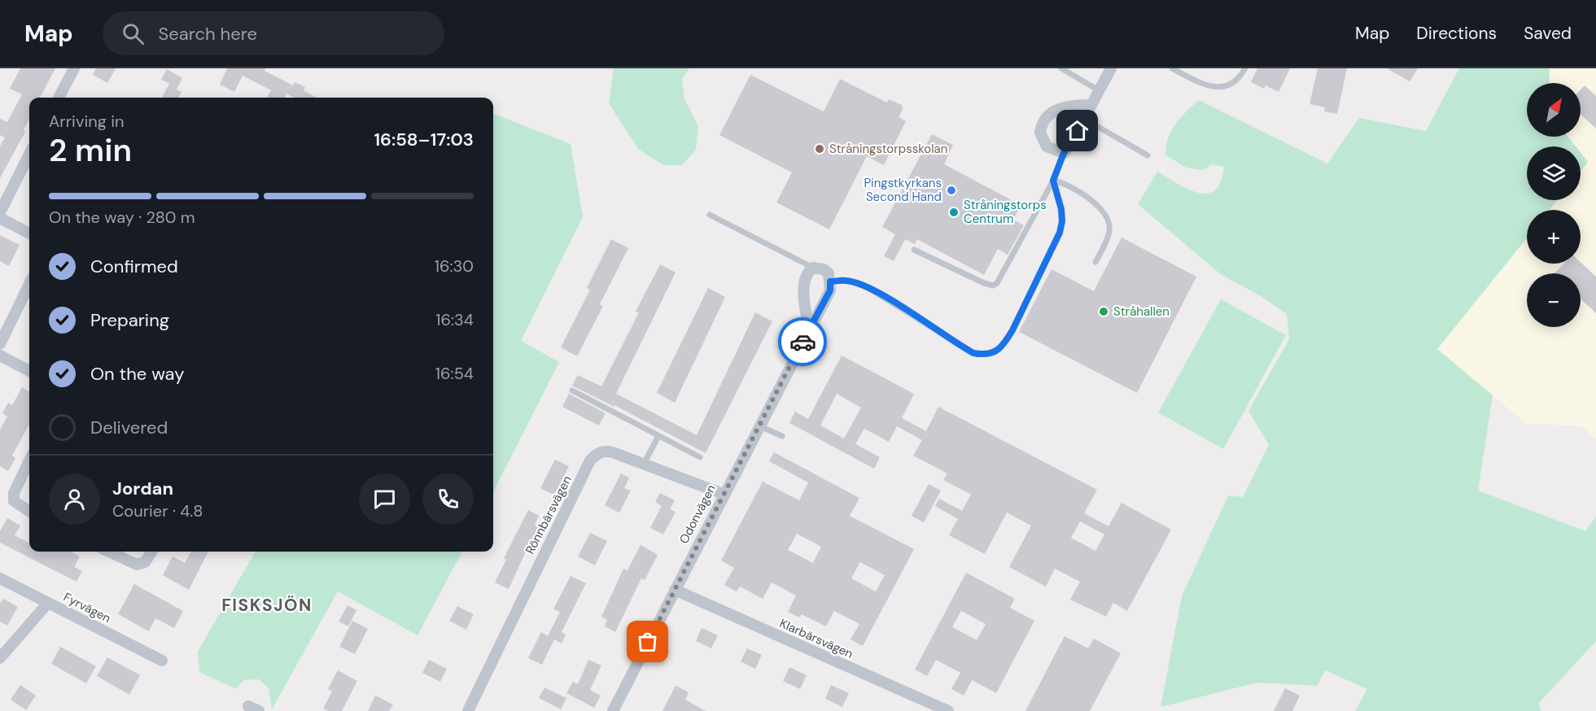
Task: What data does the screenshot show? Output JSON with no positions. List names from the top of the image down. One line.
{"streets":{"street":["Odonvägen","Rönnbärsvägen","Fyrvägen","Klarbärsvägen"]},"crossings":[["Odonvägen","Rönnbärsvägen"],["Odonvägen","Klarbärsvägen"]],"districts":["FISKSJÖN"],"places":["Stråningstorpsskolan","Pingstkyrkans Second Hand","Stråningstorps Centrum","Stråhallen"],"north":"top right","page":{"header":"Map","search":"Search here","nav":["Map","Directions","Saved"],"map_buttons":["+","−"],"heading":["2 min","Arriving in","16:58–17:03"],"panel":["Jordan","Courier · 4.8"],"bar":"On the way · 280 m","list":[["Confirmed","16:30"],["Preparing","16:34"],["On the way","16:54"],"Delivered"]}}
